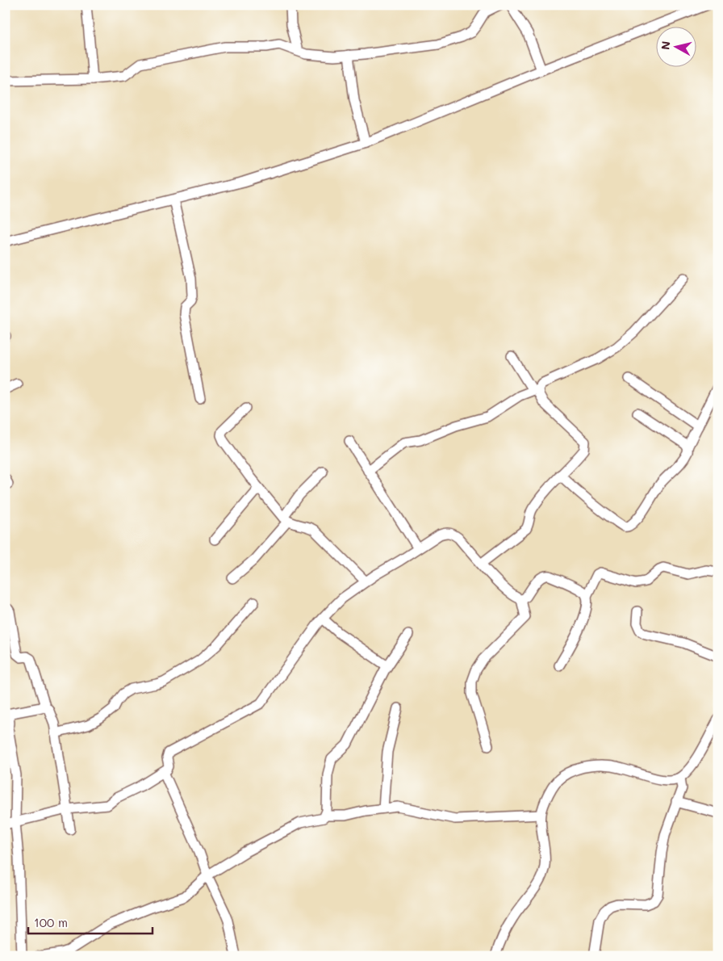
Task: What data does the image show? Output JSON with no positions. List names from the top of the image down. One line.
{"scale_bar":"100 m","north":"left"}
